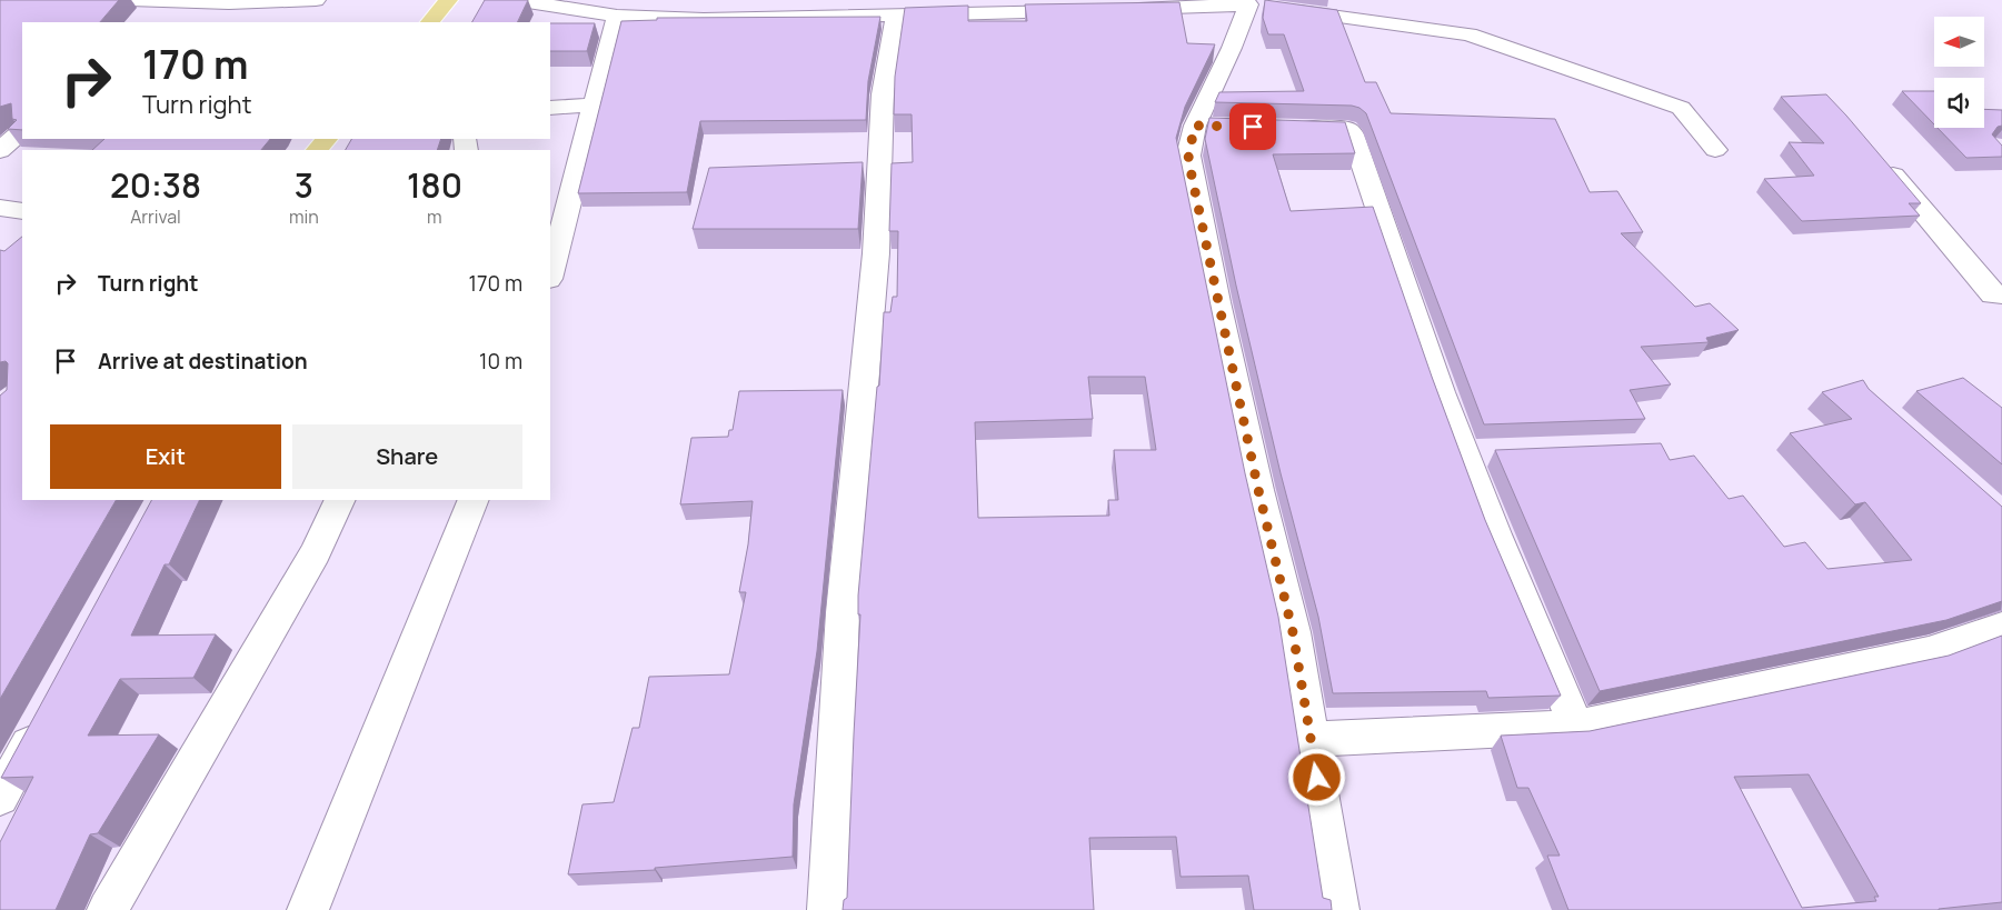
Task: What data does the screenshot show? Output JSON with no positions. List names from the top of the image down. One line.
{"north":"left","page":{"turn":["170 m","Turn right"],"eta":["20:38","Arrival","3","min","180","m"],"list":[{"name":"Turn right","value":"170 m"},{"name":"Arrive at destination","value":"10 m"}],"buttons":["Exit","Share"]}}
